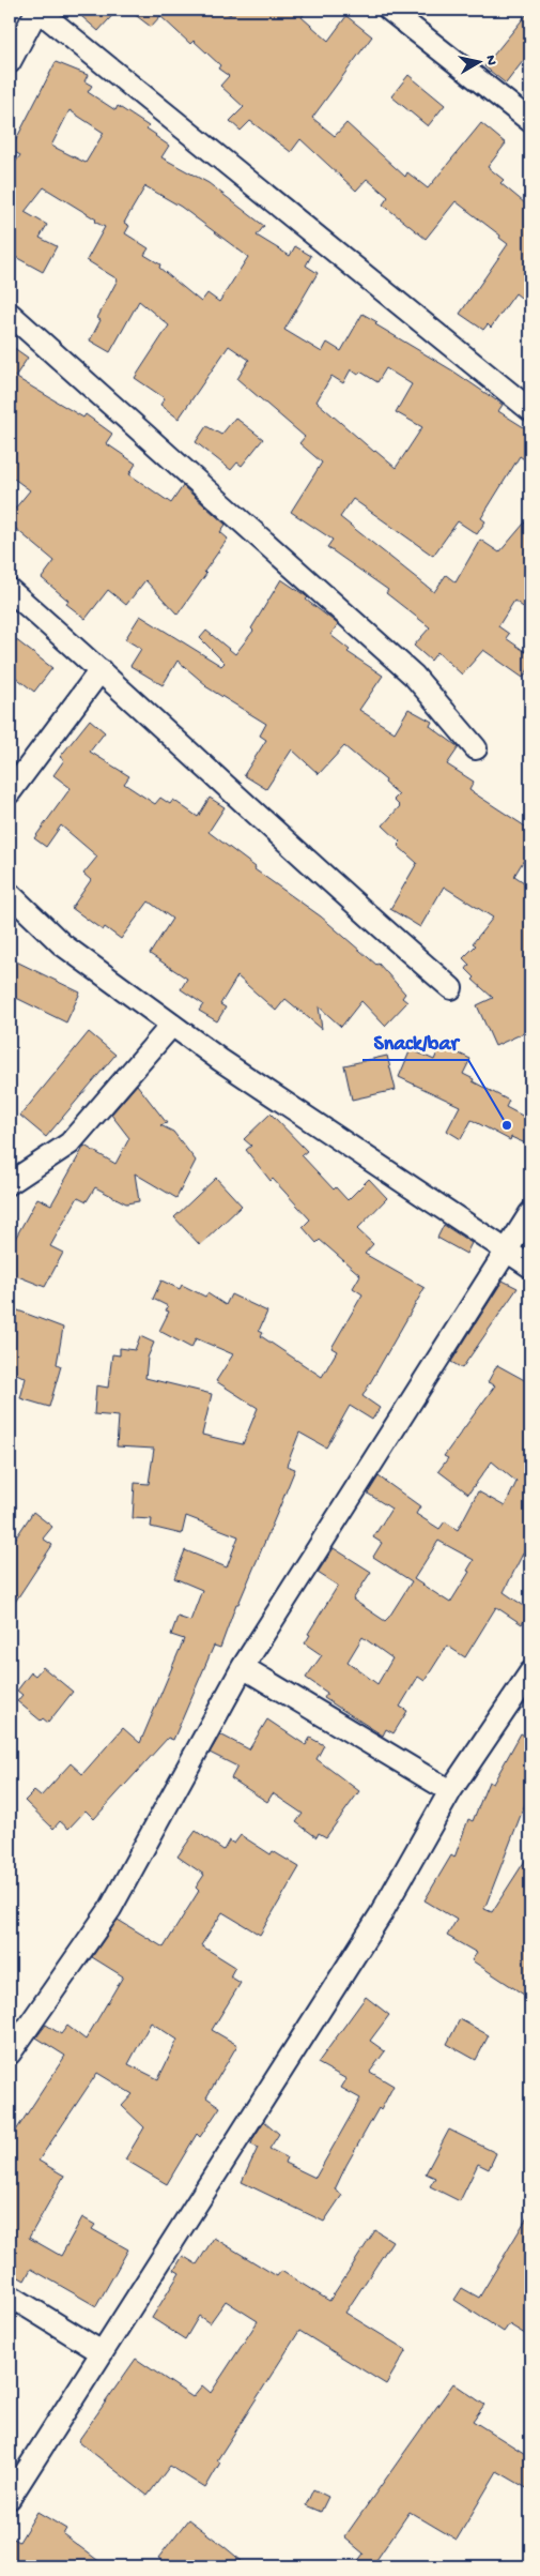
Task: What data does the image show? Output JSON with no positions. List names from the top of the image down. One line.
{"places":["Snack/bar"],"north":"right"}
